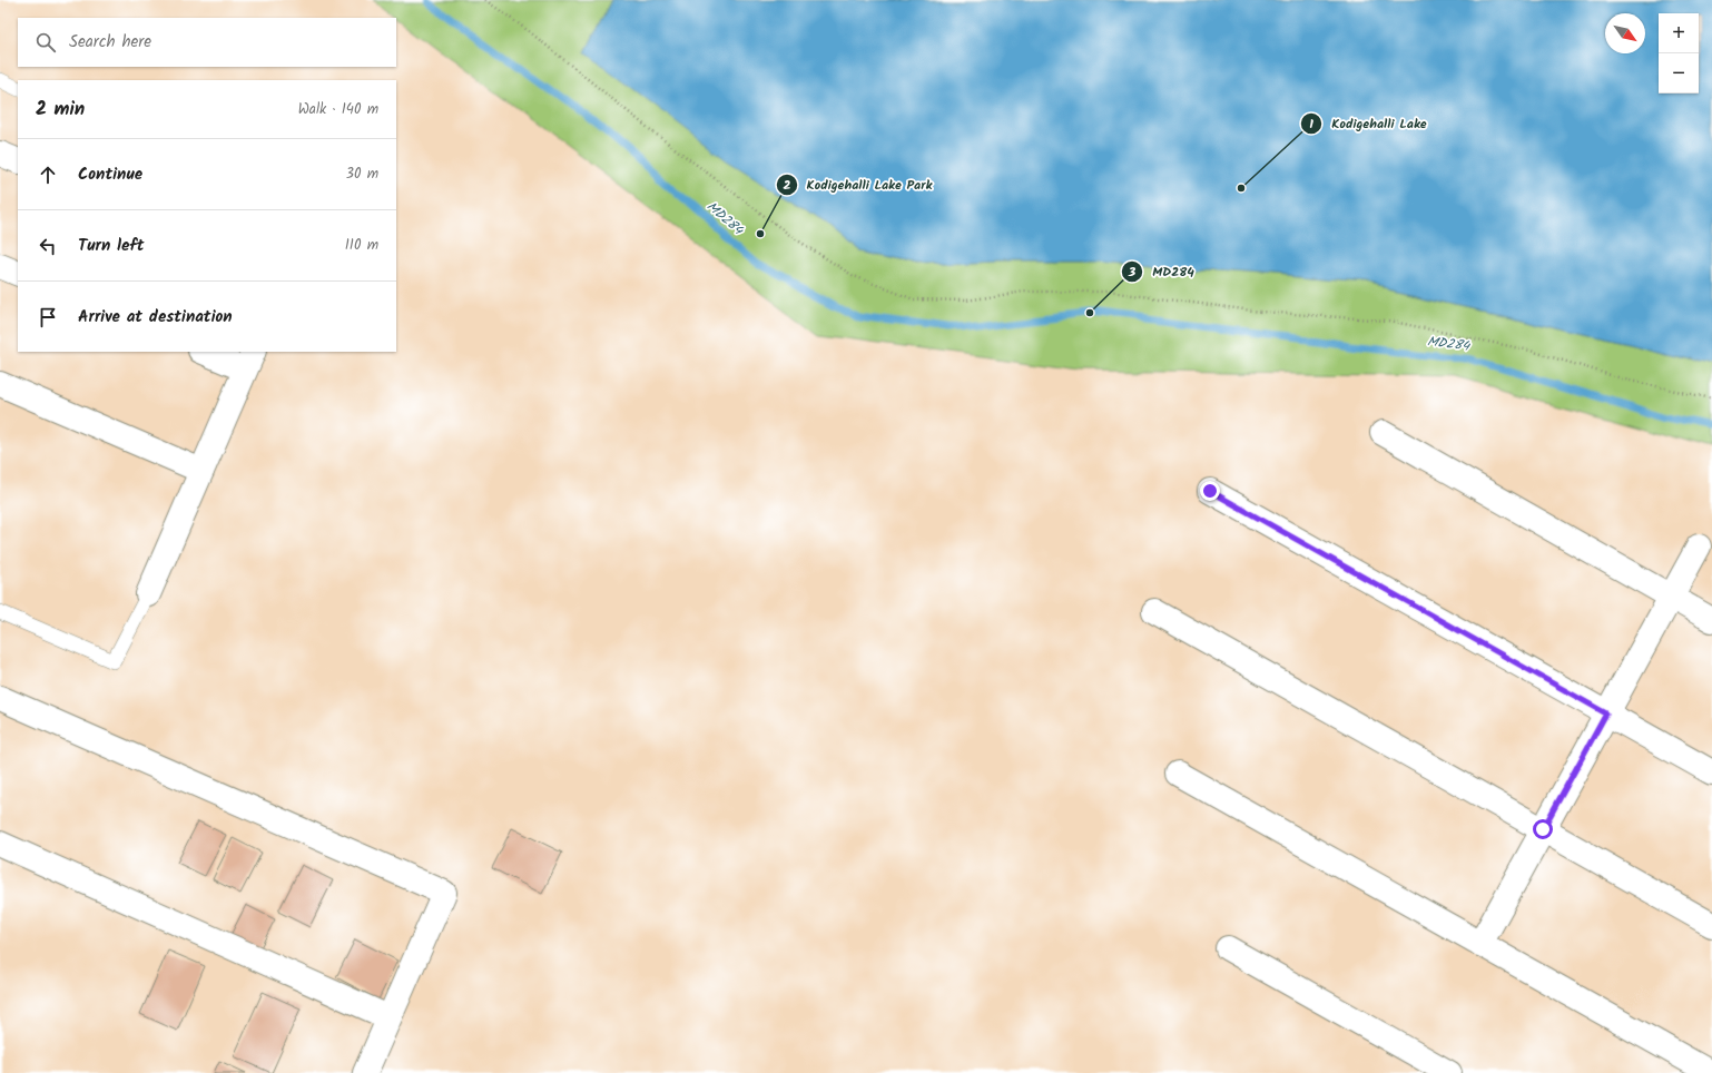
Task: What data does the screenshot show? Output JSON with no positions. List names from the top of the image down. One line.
{"water":["MD284"],"places":["Kodigehalli Lake","Kodigehalli Lake Park","MD284"],"north":"bottom right","page":{"map_buttons":["+","−"],"search":"Search here","heading":["2 min","Walk · 140 m"],"list":[["Continue","30 m"],["Turn left","110 m"],"Arrive at destination"]}}
